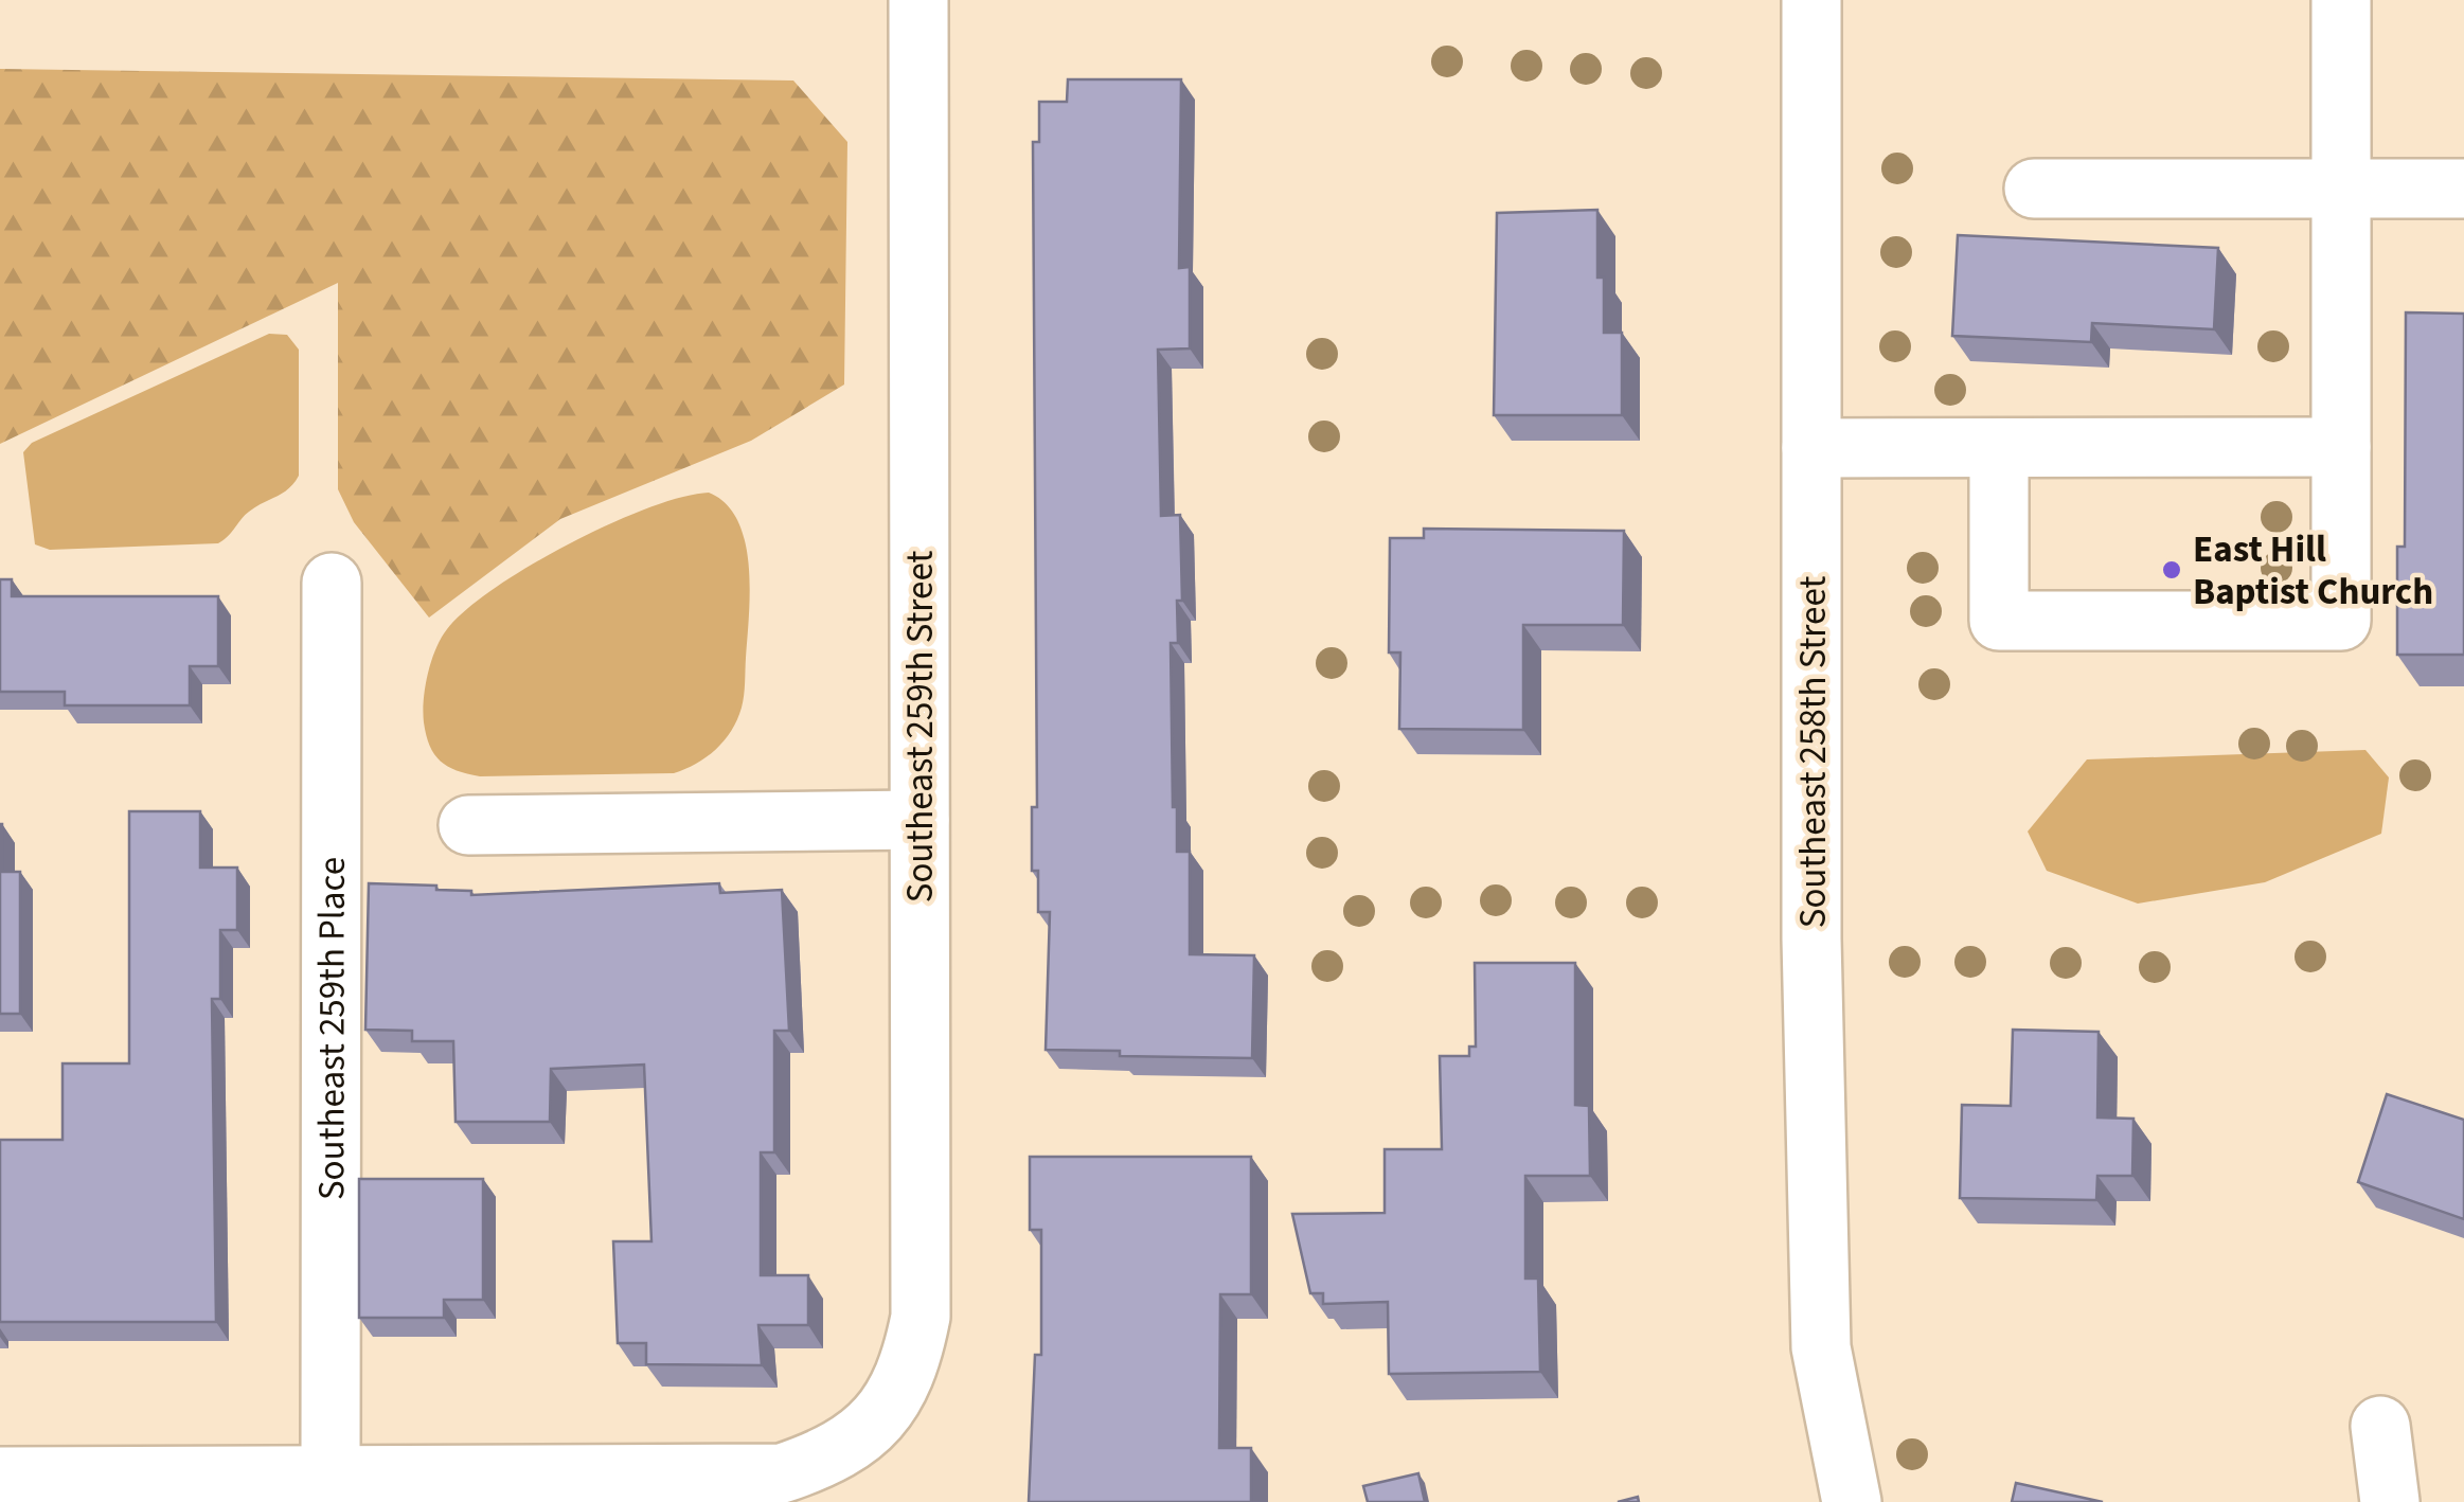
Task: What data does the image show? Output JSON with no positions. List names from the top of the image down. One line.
{"streets":{"street":["Southeast 259th Street","Southeast 258th Street","Southeast 259th Place"]},"crossings":[["Southeast 259th Street","Southeast 259th Place"]],"places":["East Hill Baptist Church"]}
